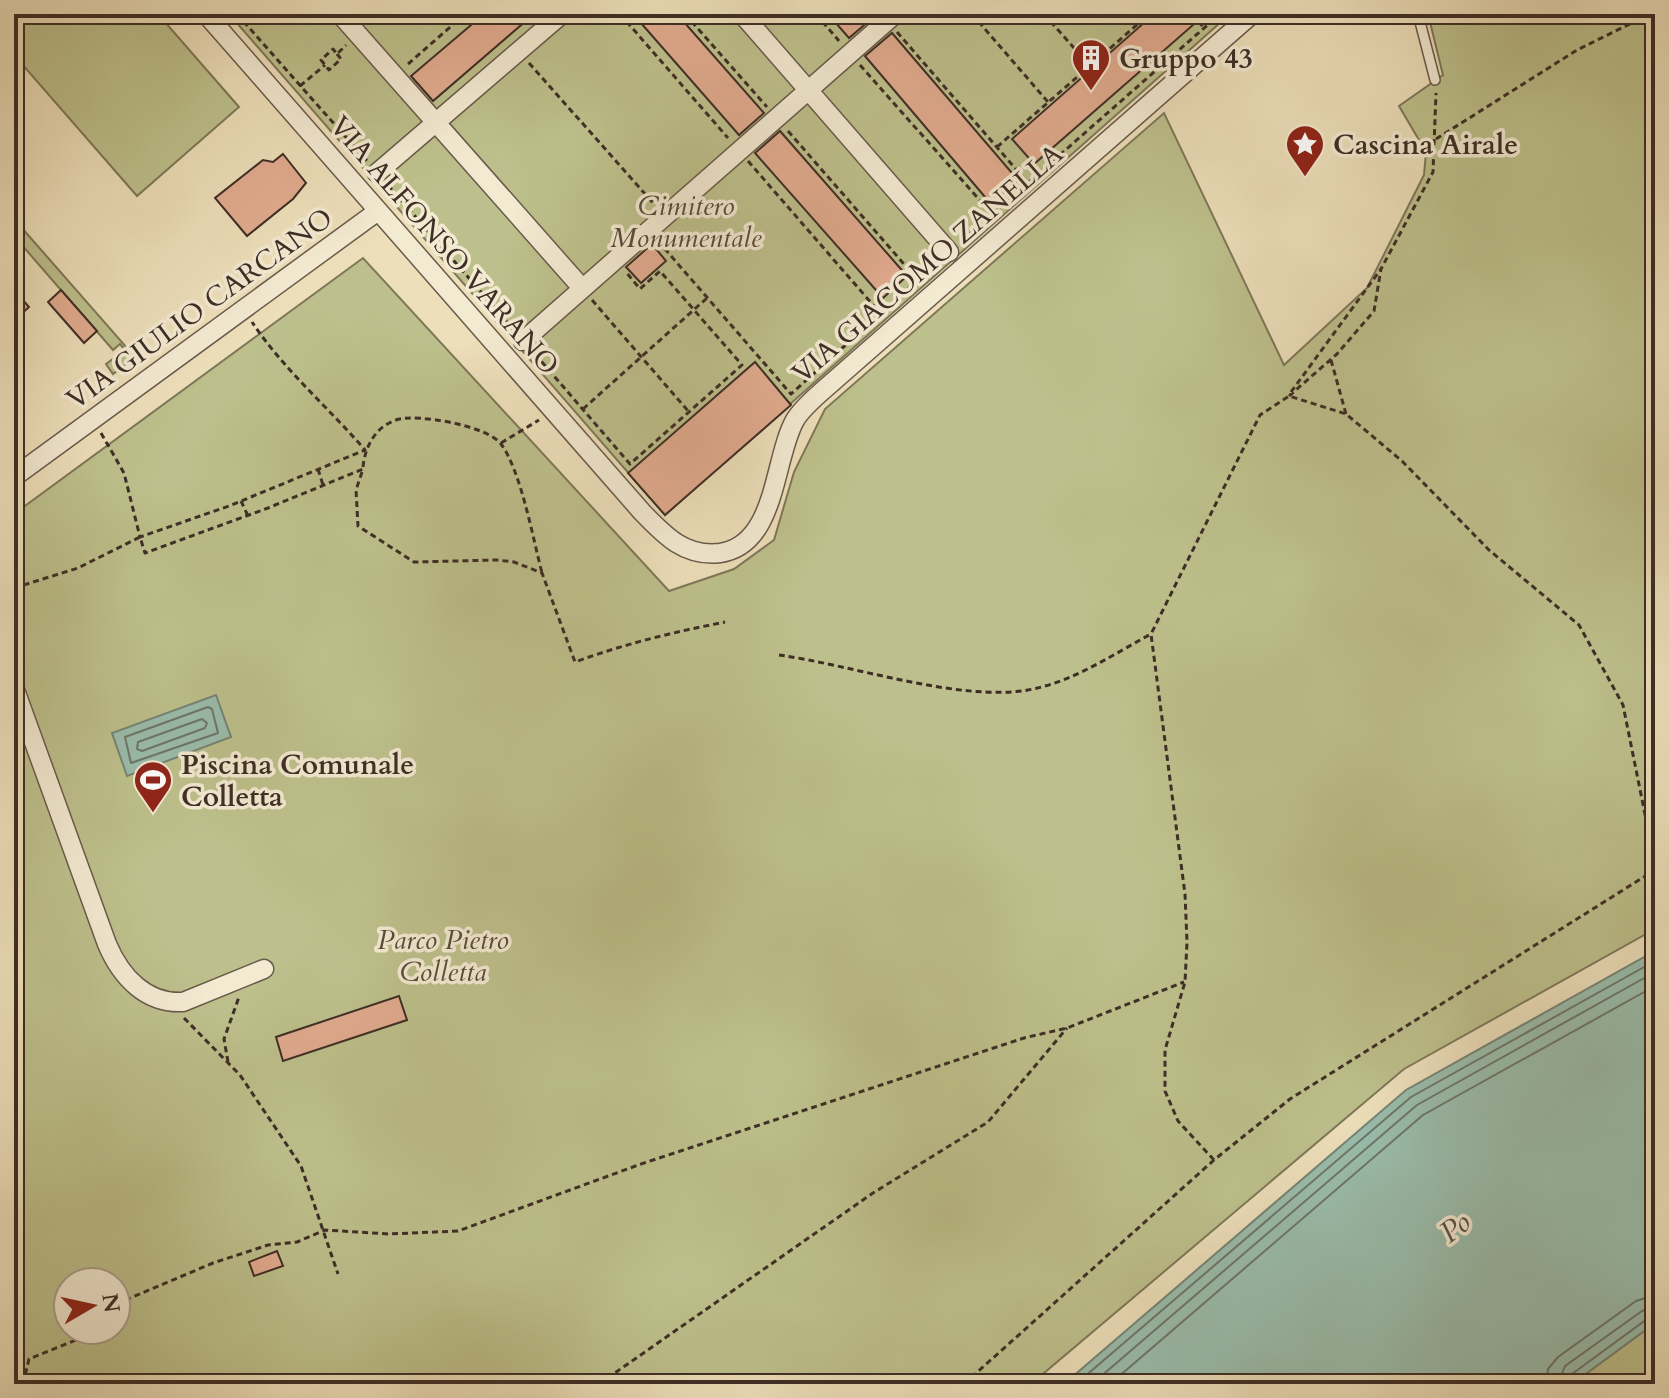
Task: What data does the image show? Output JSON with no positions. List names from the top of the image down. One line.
{"streets":{"street":["VIA ALFONSO VARANO","VIA GIACOMO ZANELLA","VIA GIULIO CARCANO"]},"crossings":[["VIA ALFONSO VARANO","VIA GIACOMO ZANELLA"],["VIA ALFONSO VARANO","VIA GIULIO CARCANO"]],"water":["Po"],"parks":["Cimitero Monumentale","Parco Pietro Colletta"],"places":{"building":["Gruppo 43"],"place":["Cascina Airale"],"sports":["Piscina Comunale Colletta"]},"north":"right"}
